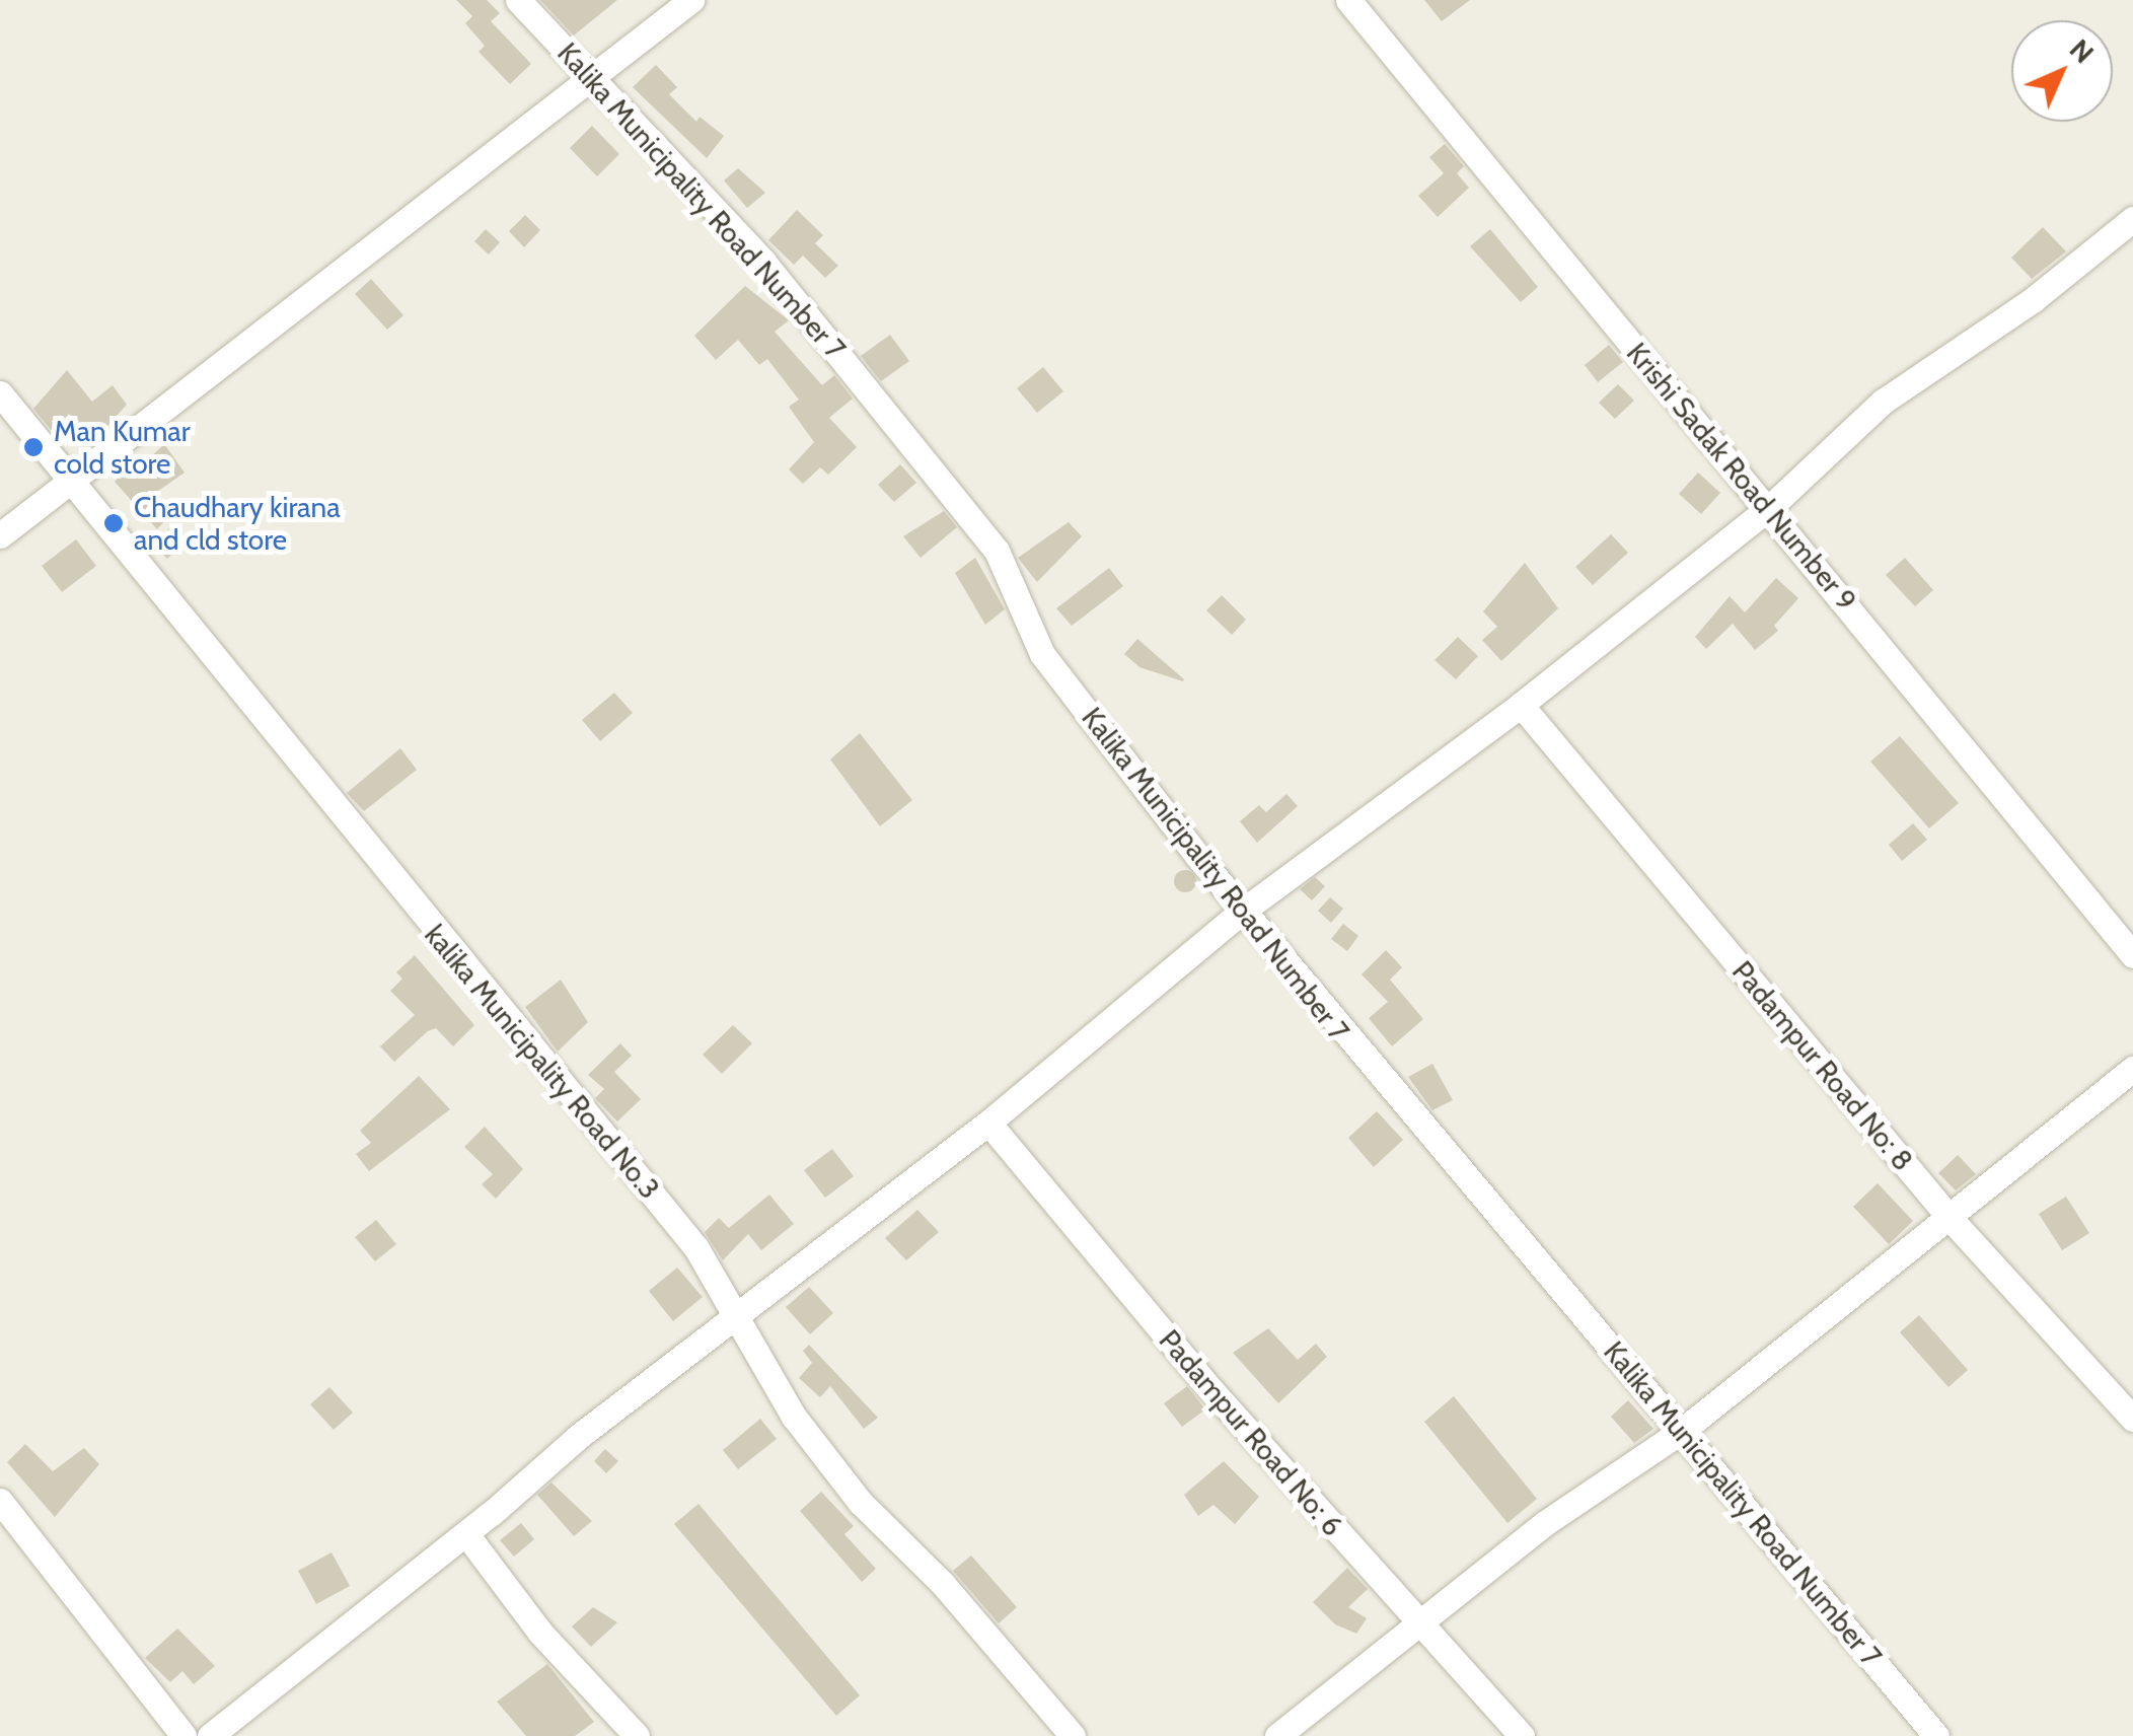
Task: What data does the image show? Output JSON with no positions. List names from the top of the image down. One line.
{"streets":{"street":["Kalika Municipality Road Number 7","Krishi Sadak Road Number 9","kalika Municipality Road No.3","Padampur Road No: 8","Padampur Road No: 6"]},"places":["Man Kumar cold store","Chaudhary kirana and cld store"],"north":"top right"}
